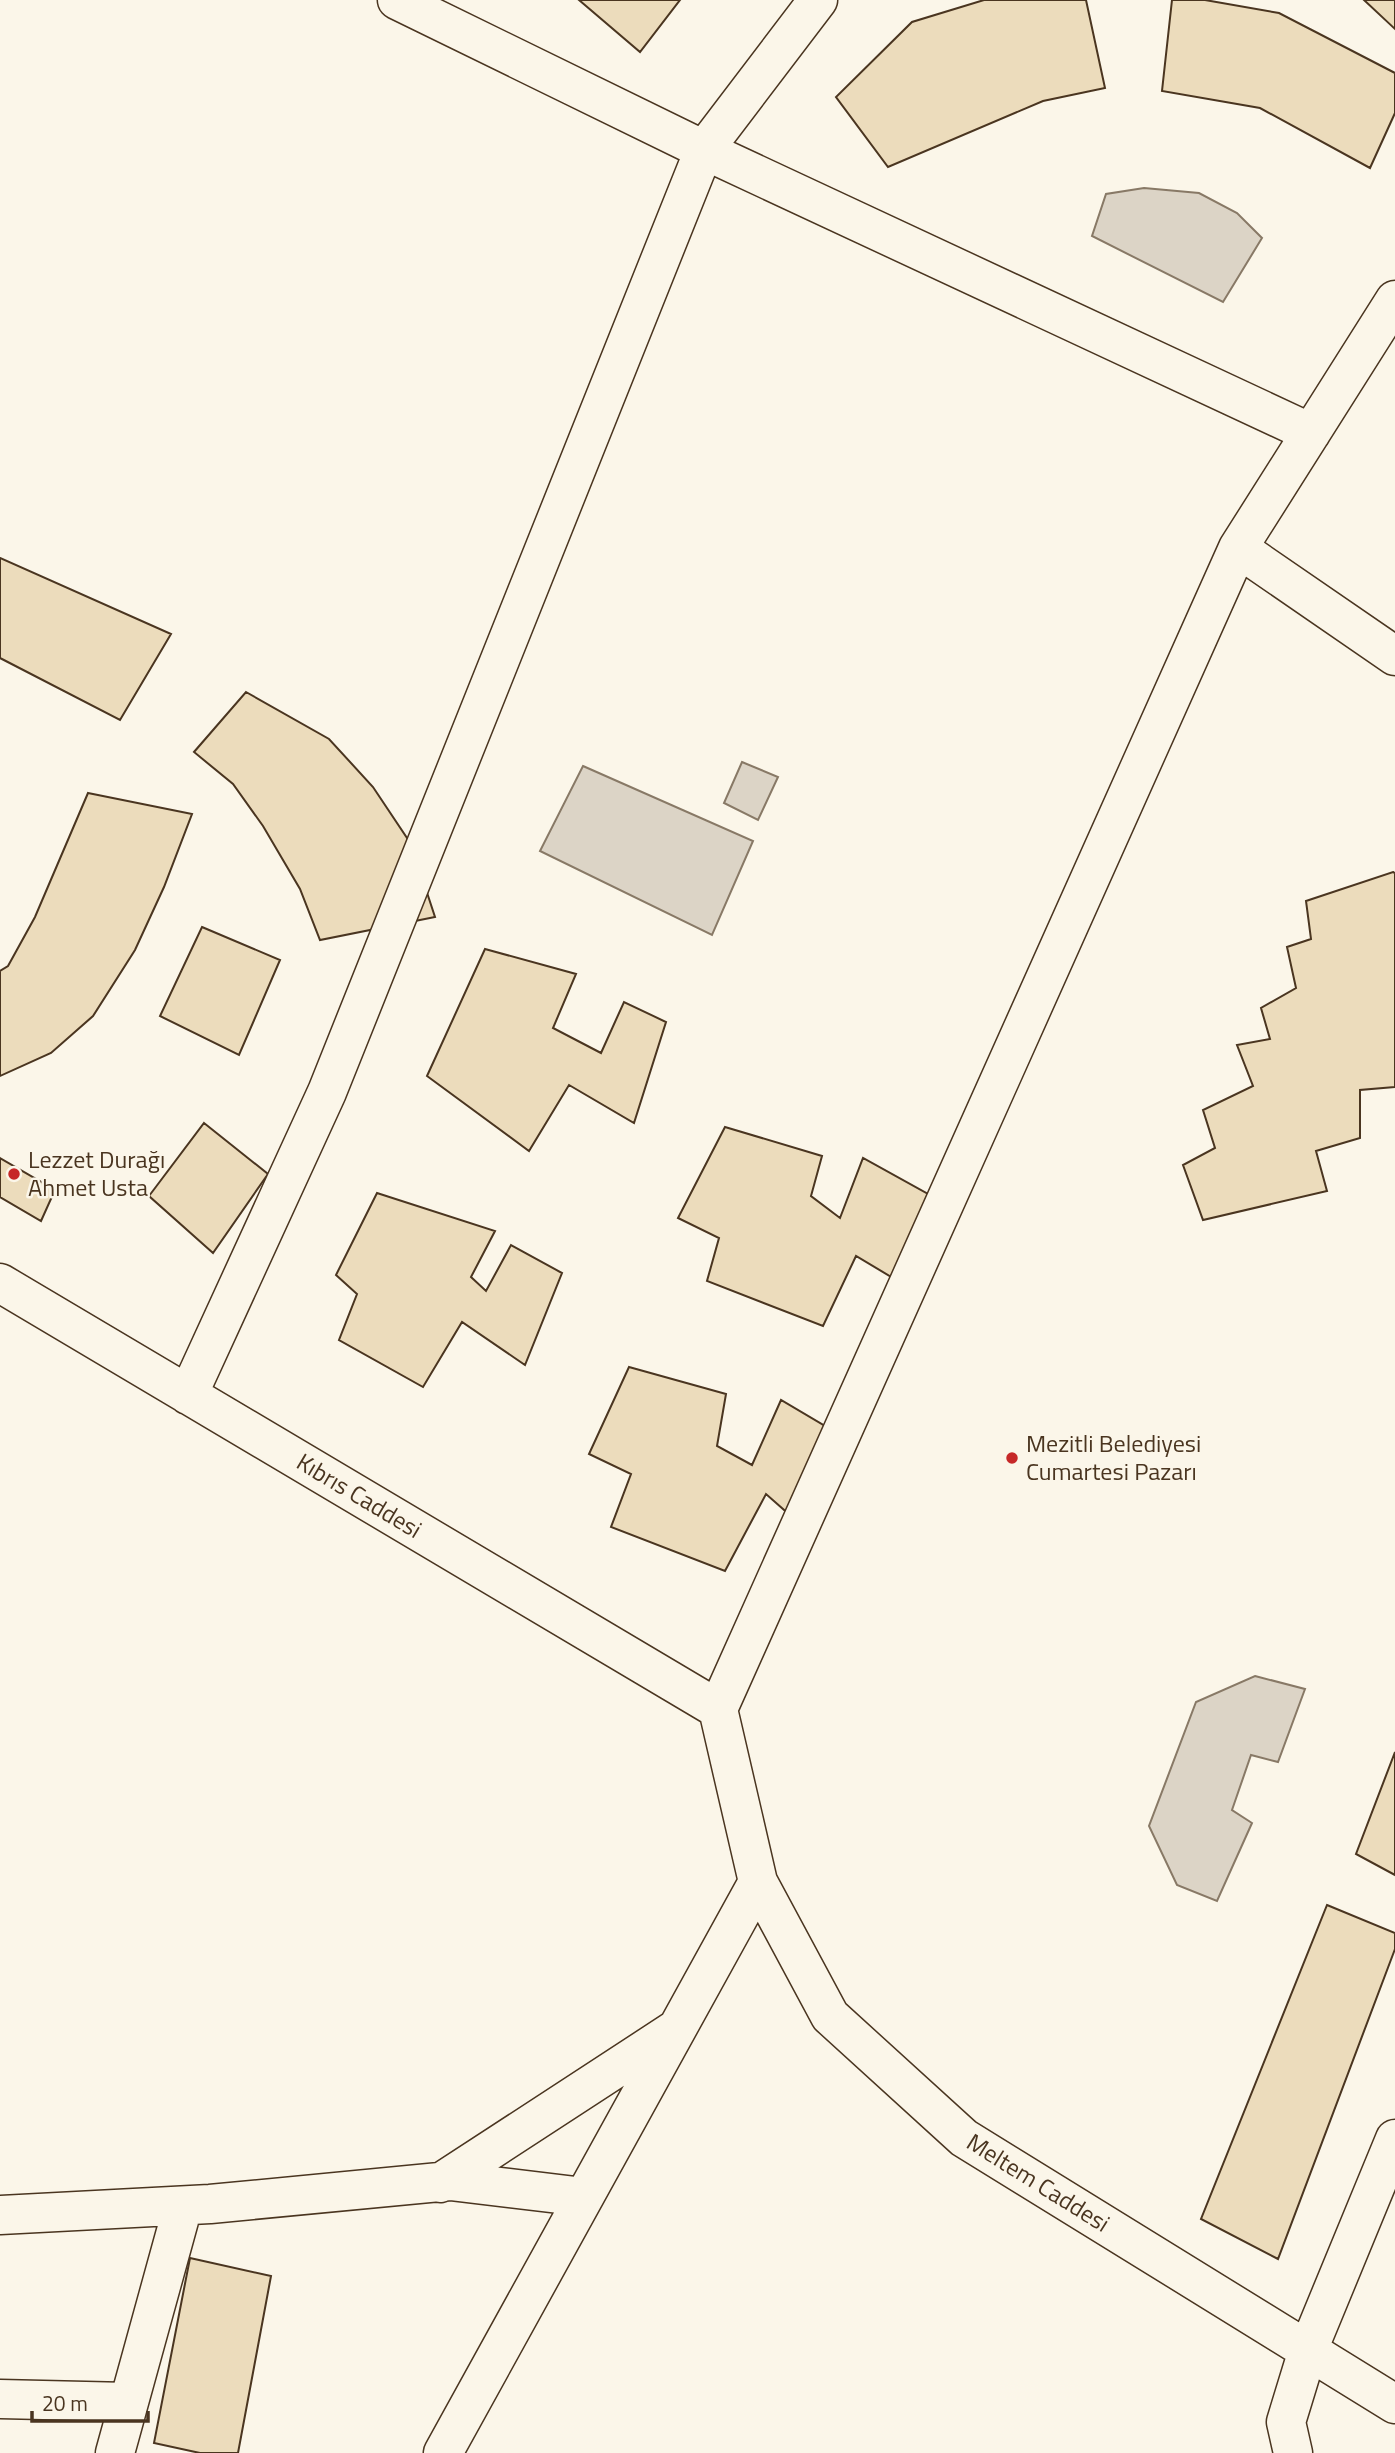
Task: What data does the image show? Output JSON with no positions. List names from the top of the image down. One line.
{"streets":{"street":["Kıbrıs Caddesi","Meltem Caddesi"]},"crossings":[["Kıbrıs Caddesi","Meltem Caddesi"]],"places":["Lezzet Durağı Ahmet Usta","Mezitli Belediyesi Cumartesi Pazarı"],"scale_bar":"20 m"}
